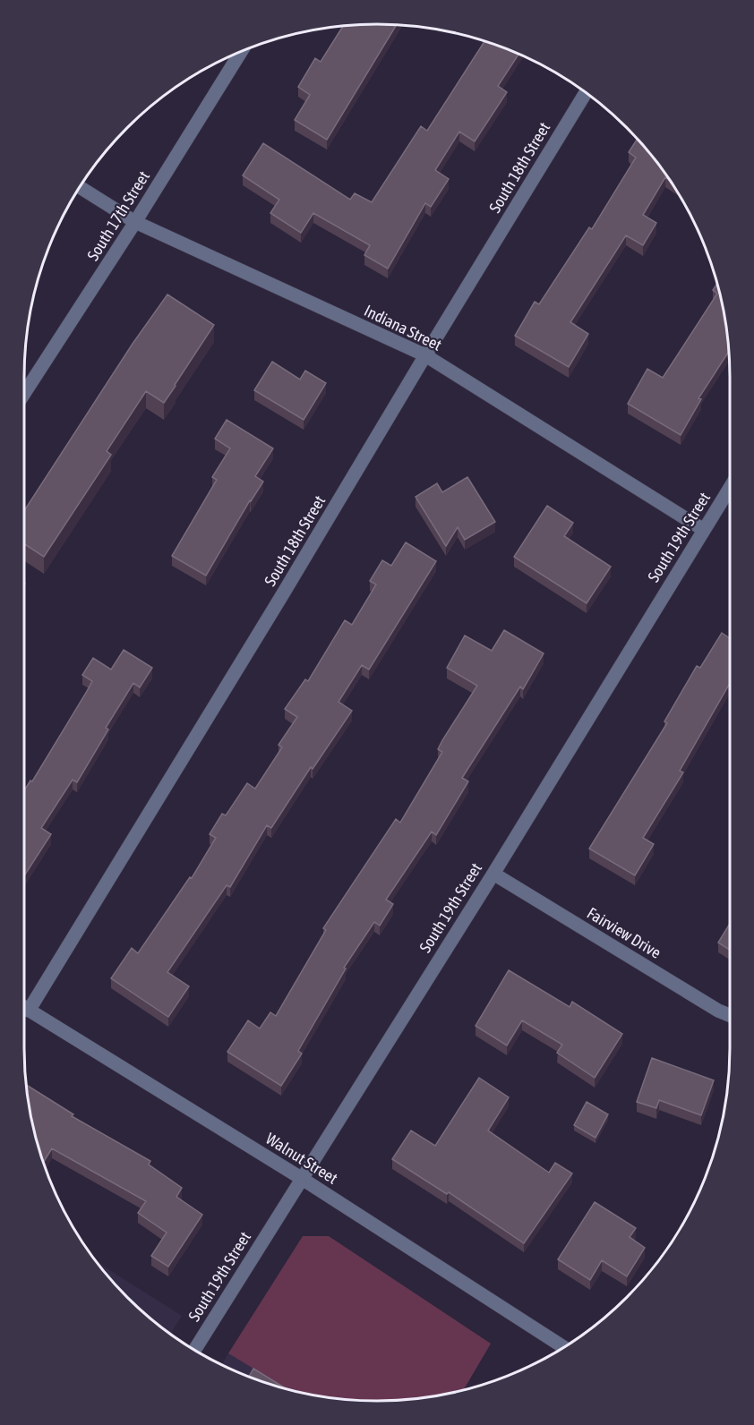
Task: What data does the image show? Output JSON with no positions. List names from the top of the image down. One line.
{"streets":{"street":["South 18th Street","South 17th Street","Indiana Street","South 19th Street","Fairview Drive","Walnut Street"]},"crossings":[["South 18th Street","Indiana Street"],["South 18th Street","Walnut Street"],["South 17th Street","Indiana Street"],["Indiana Street","South 19th Street"],["South 19th Street","Fairview Drive"],["South 19th Street","Walnut Street"]]}
